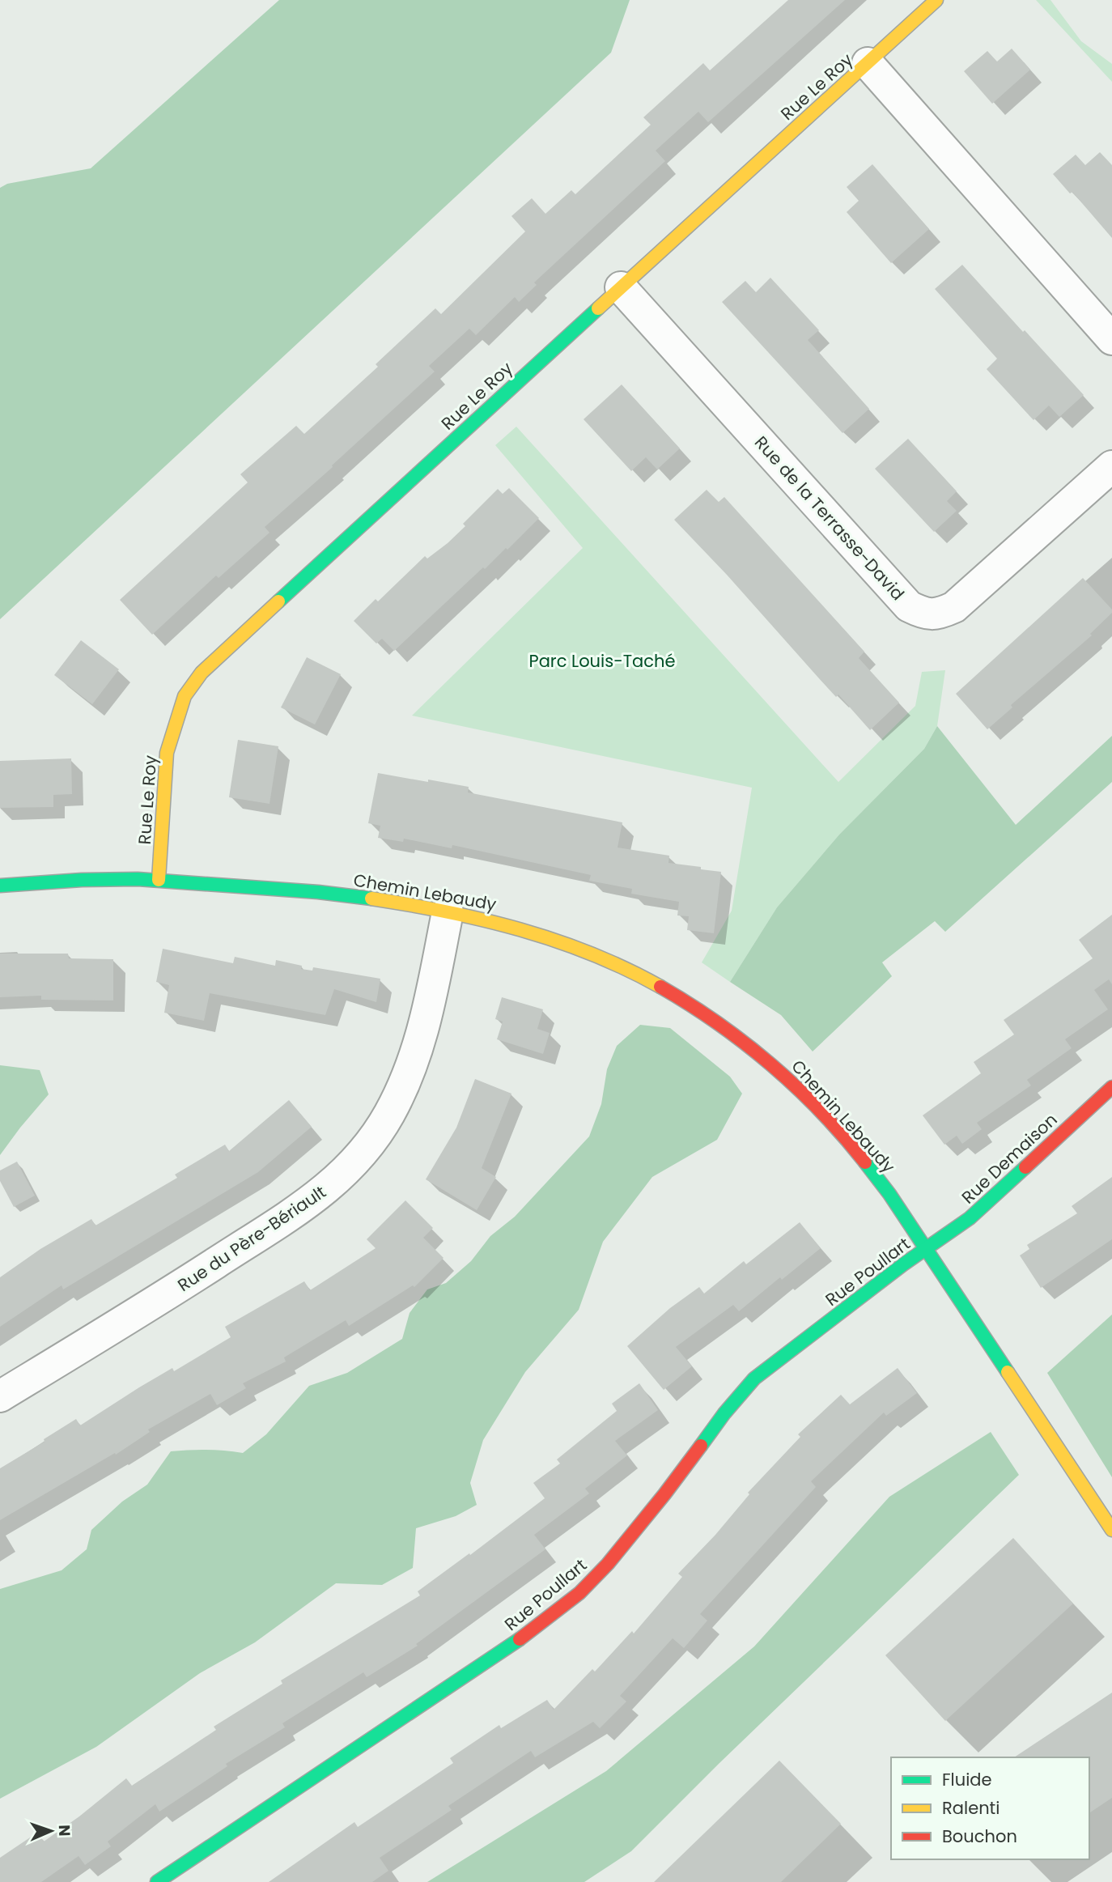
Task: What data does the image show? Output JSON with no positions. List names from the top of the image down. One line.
{"streets":{"street":["Rue Le Roy","Rue de la Terrasse-David","Chemin Lebaudy","Rue Demaison","Rue du Père-Bériault","Rue Poullart"]},"crossings":[["Rue Le Roy","Rue de la Terrasse-David"],["Rue Le Roy","Chemin Lebaudy"],["Chemin Lebaudy","Rue Demaison"],["Chemin Lebaudy","Rue du Père-Bériault"],["Chemin Lebaudy","Rue Poullart"],["Rue Demaison","Rue Poullart"]],"parks":["Parc Louis-Taché"],"legend":["Fluide","Ralenti","Bouchon"],"north":"right"}
